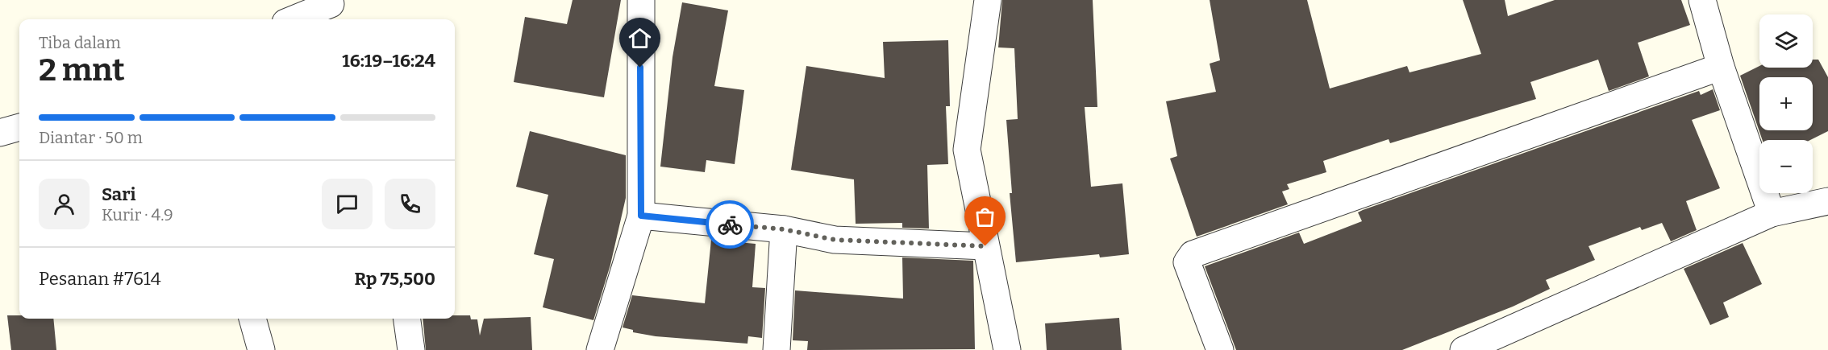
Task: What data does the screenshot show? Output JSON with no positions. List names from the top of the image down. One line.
{"page":{"map_buttons":["+","−"],"heading":["2 mnt","Tiba dalam","16:19–16:24"],"panel":["Sari","Kurir · 4.9","Pesanan #7614","Rp 75,500"],"bar":"Diantar · 50 m"}}
